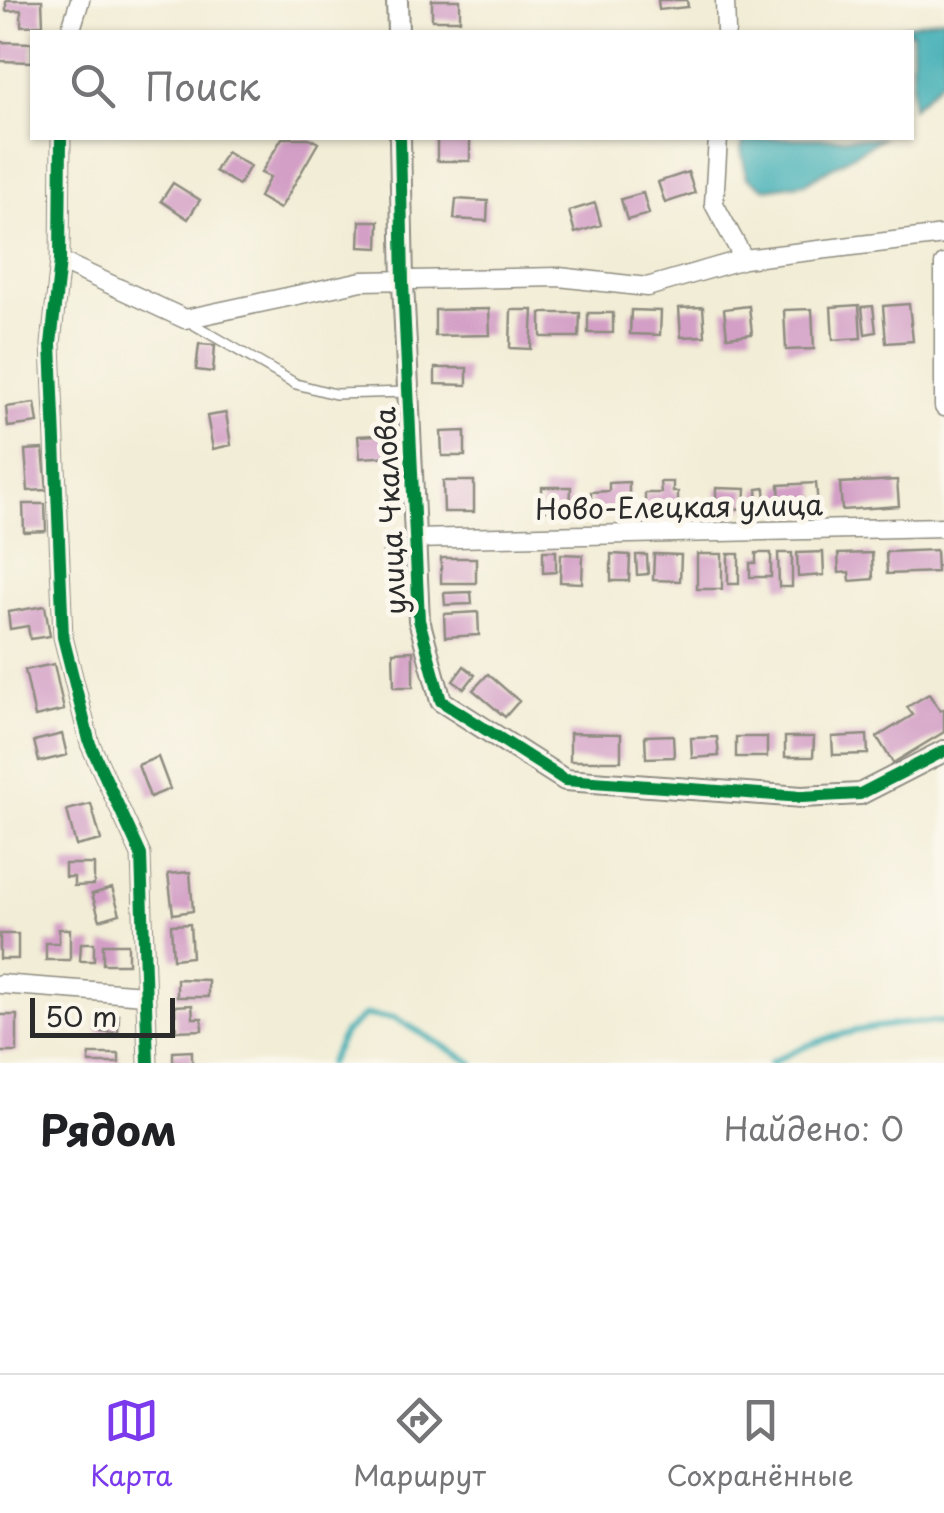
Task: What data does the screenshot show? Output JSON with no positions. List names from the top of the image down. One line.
{"streets":{"street":["Ново-Елецкая улица","улица Чкалова"]},"crossings":[["Ново-Елецкая улица","улица Чкалова"]],"scale_bar":"50 m","page":{"search":"Поиск","scale":"50 m","heading":["Рядом","Найдено: 0"],"nav":["Карта","Маршрут","Сохранённые"]}}
